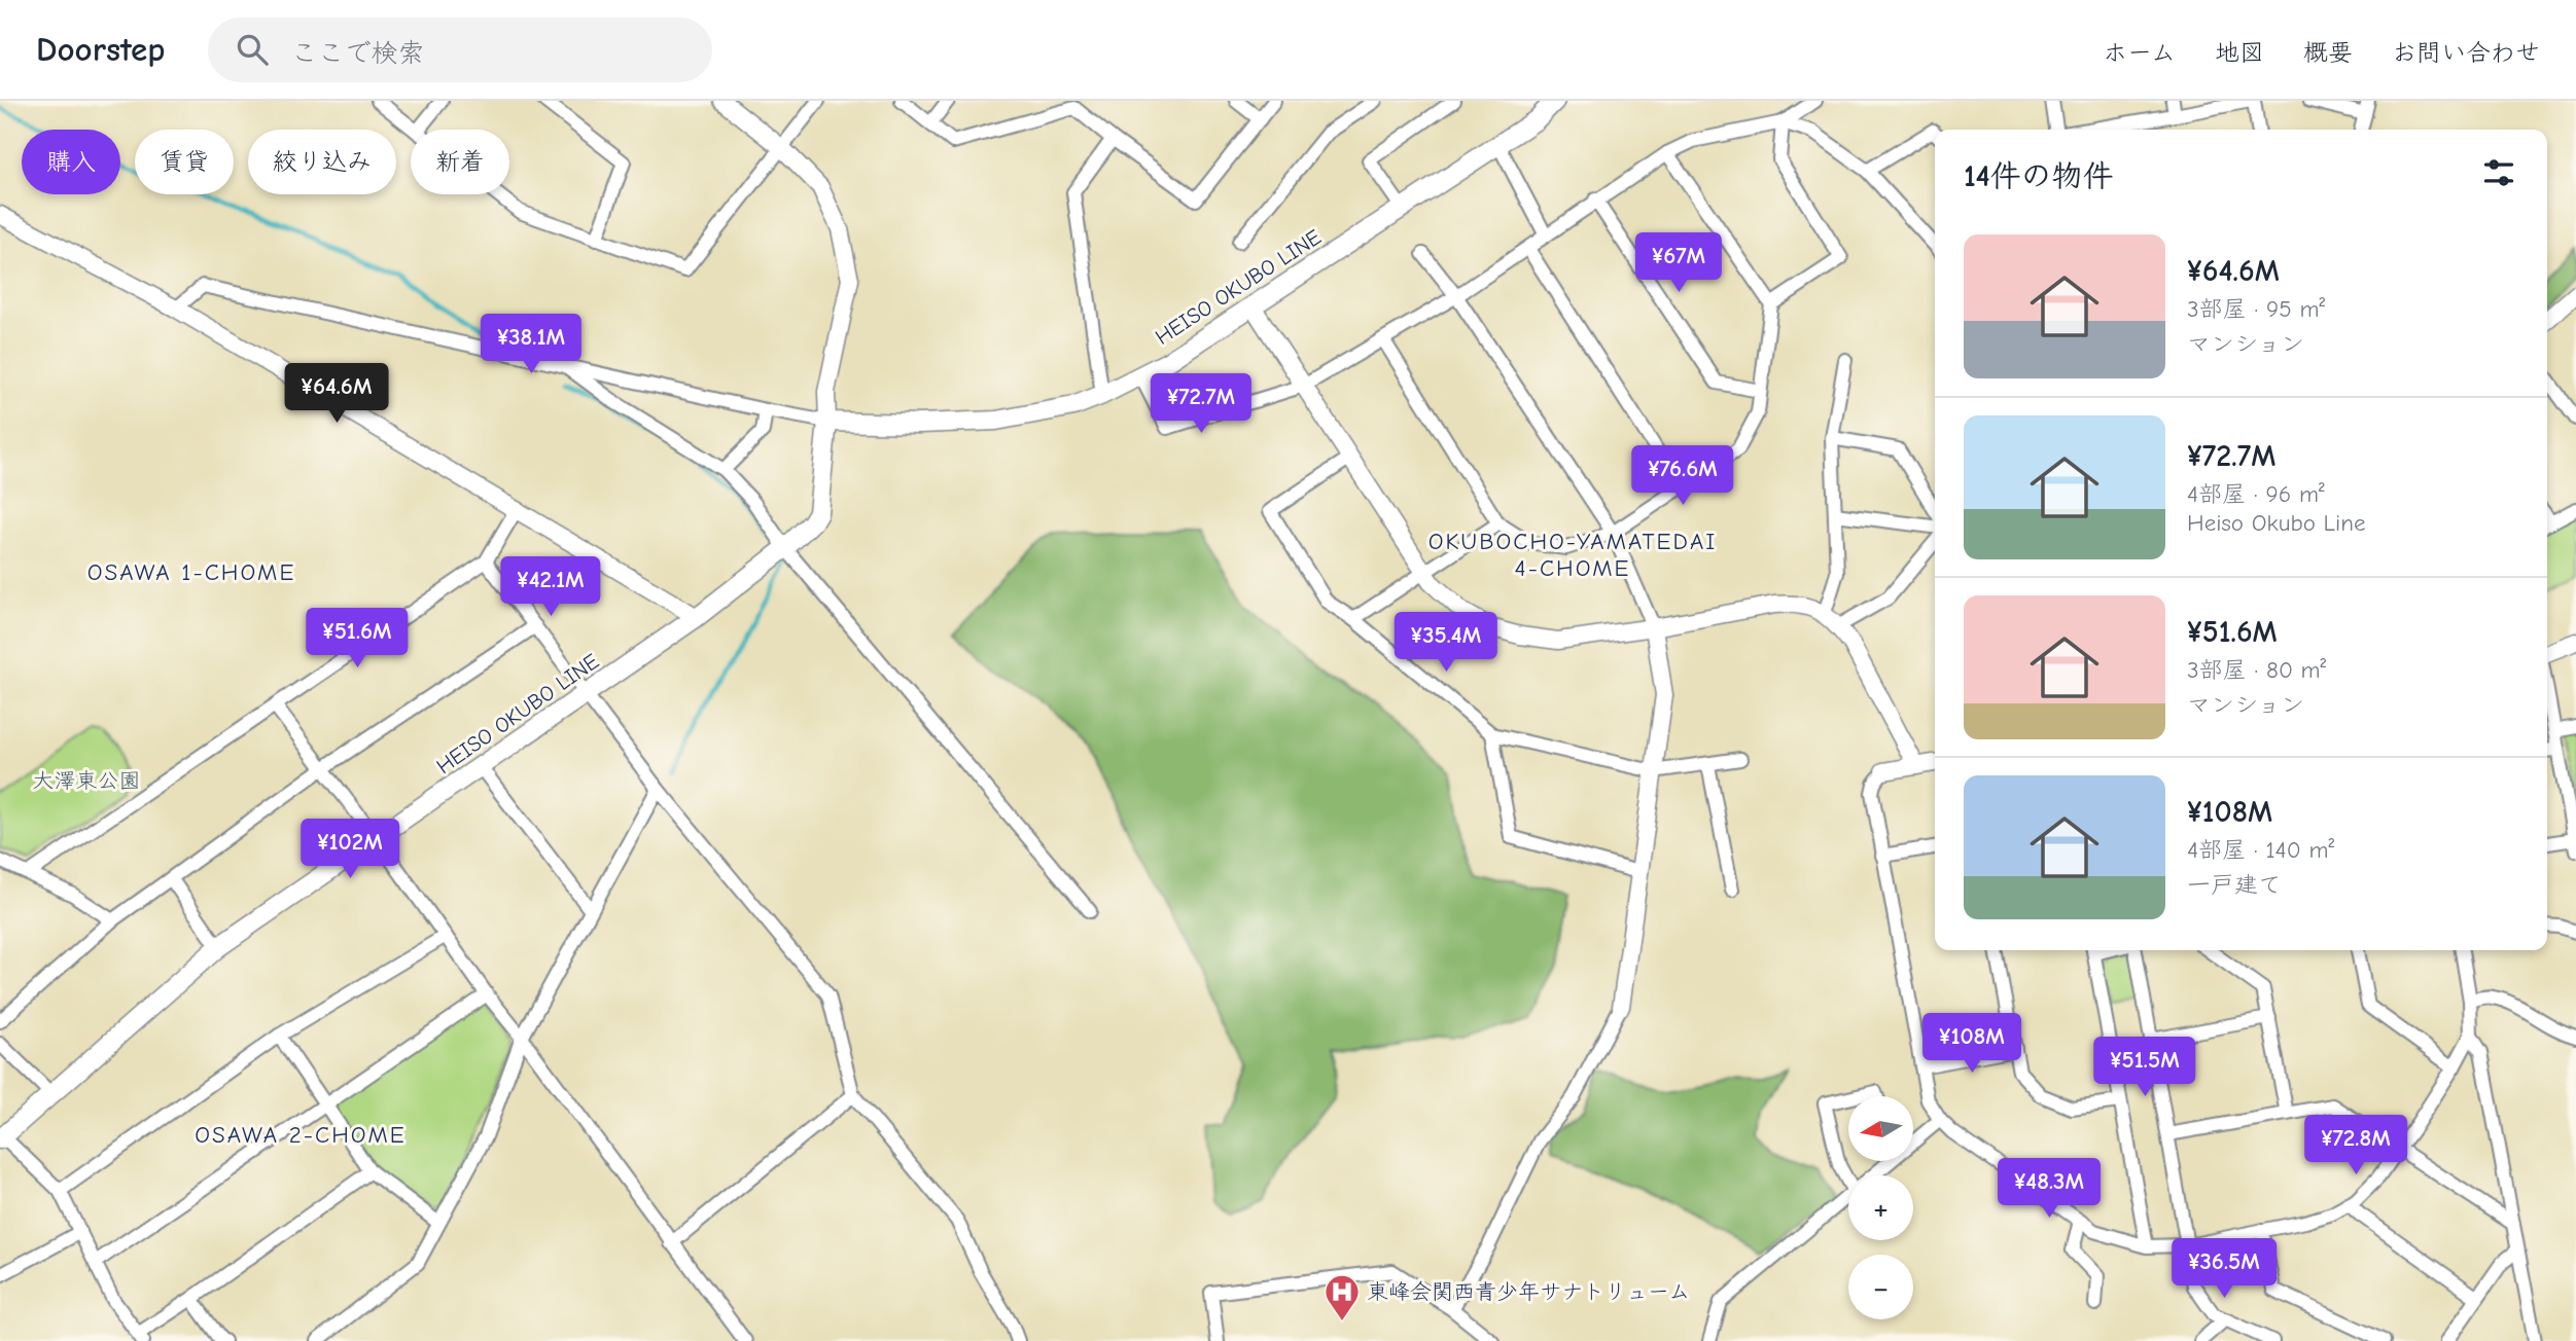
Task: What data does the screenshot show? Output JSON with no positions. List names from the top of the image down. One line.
{"streets":{"main road":["HEISO OKUBO LINE"]},"districts":["OKUBOCHO-YAMATEDAI 4-CHOME","OSAWA 1-CHOME","OSAWA 2-CHOME"],"parks":["大澤東公園"],"places":{"hospital":["東峰会関西青少年サナトリューム"]},"north":"left","page":{"header":"Doorstep","search":"ここで検索","nav":["ホーム","地図","概要","お問い合わせ"],"chip":["購入","賃貸","絞り込み","新着"],"heading":"14件の物件","list":[{"name":"¥64.6M","note":"3部屋 · 95 m² · マンション"},{"name":"¥72.7M","note":"4部屋 · 96 m² · Heiso Okubo Line"},{"name":"¥51.6M","note":"3部屋 · 80 m² · マンション"},{"name":"¥108M","note":"4部屋 · 140 m² · 一戸建て"}],"price":["¥67M","¥38.1M","¥64.6M","¥72.7M","¥76.6M","¥42.1M","¥51.6M","¥35.4M","¥102M","¥108M","¥51.5M","¥72.8M","¥48.3M","¥36.5M"],"map_buttons":["+","−"]}}
